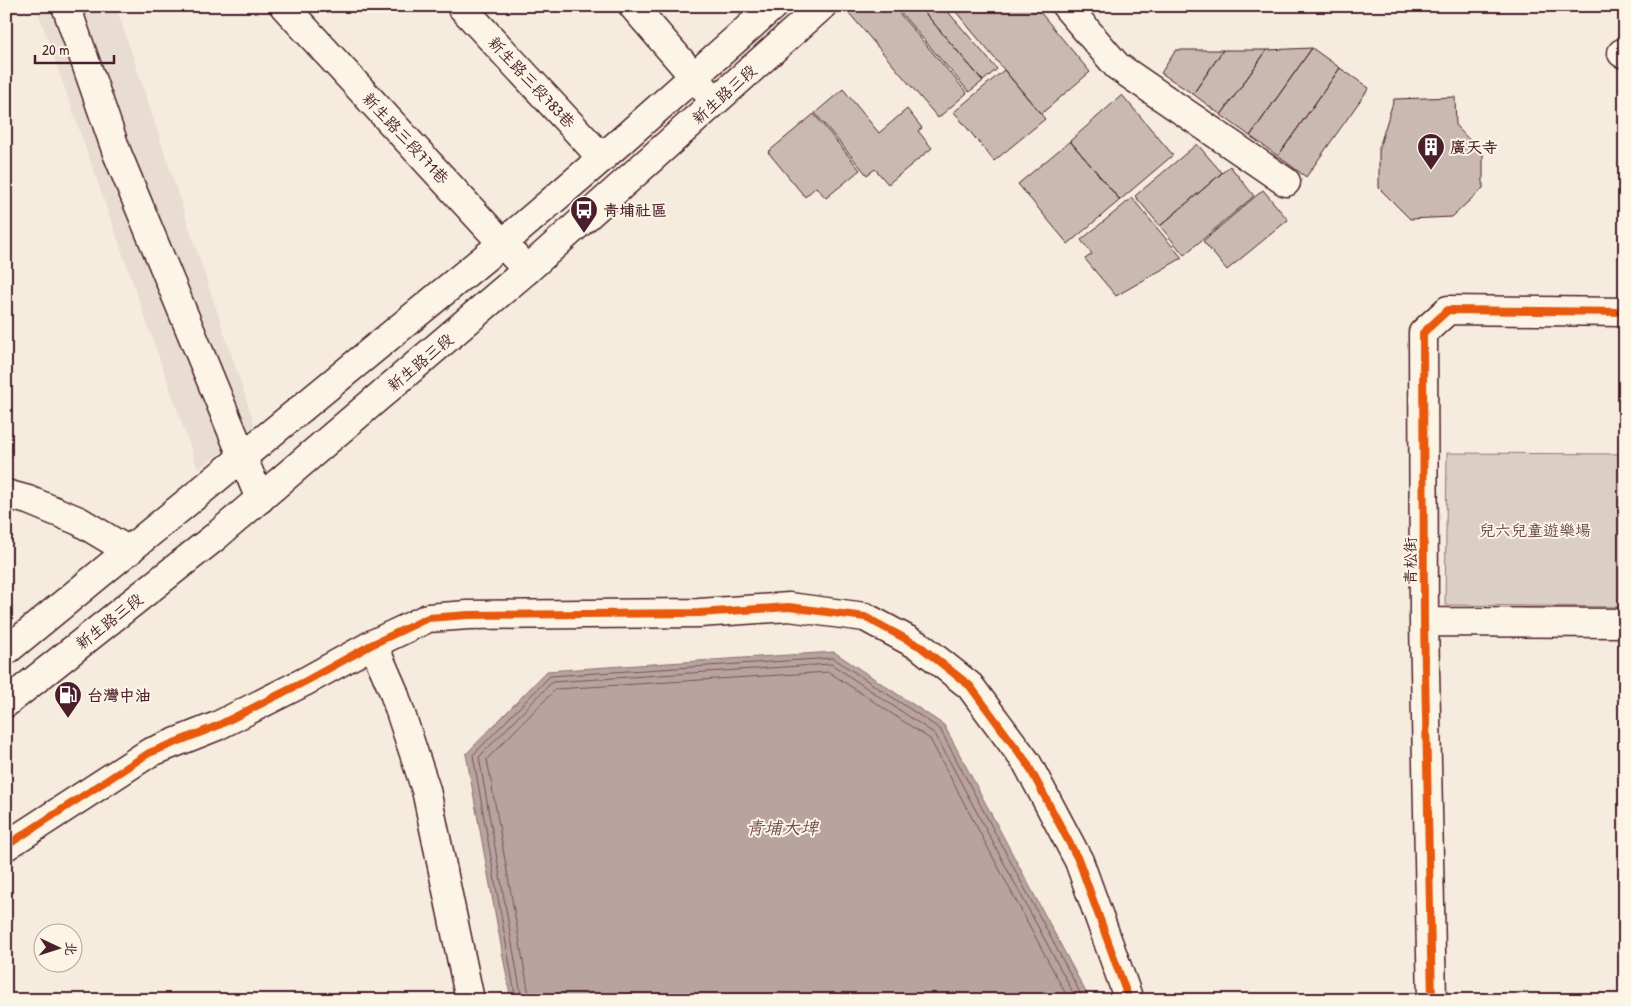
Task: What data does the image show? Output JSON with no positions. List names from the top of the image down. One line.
{"streets":{"street":["新生路三段783巷","新生路三段","新生路三段771巷","青松街"]},"crossings":[["新生路三段783巷","新生路三段"],["新生路三段","新生路三段771巷"]],"water":["青埔大埤"],"parks":["兒六兒童遊樂場"],"places":{"building":["廣天寺"],"bus stop":["青埔社區"],"fuel station":["台灣中油"]},"scale_bar":"20 m","north":"right"}
